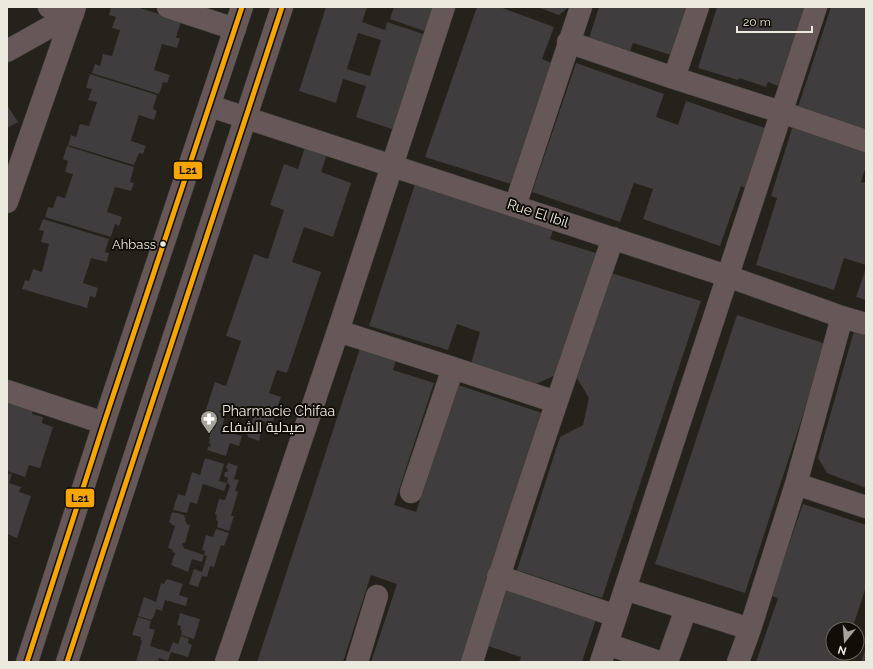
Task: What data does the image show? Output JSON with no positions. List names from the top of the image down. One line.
{"streets":{"street":["Rue El Ibil"]},"places":{"other":["Ahbass"],"pharmacy":["Pharmacie Chifaa صيدلية الشفاء"]},"lines":["transit line L21"],"scale_bar":"20 m","north":"bottom"}
